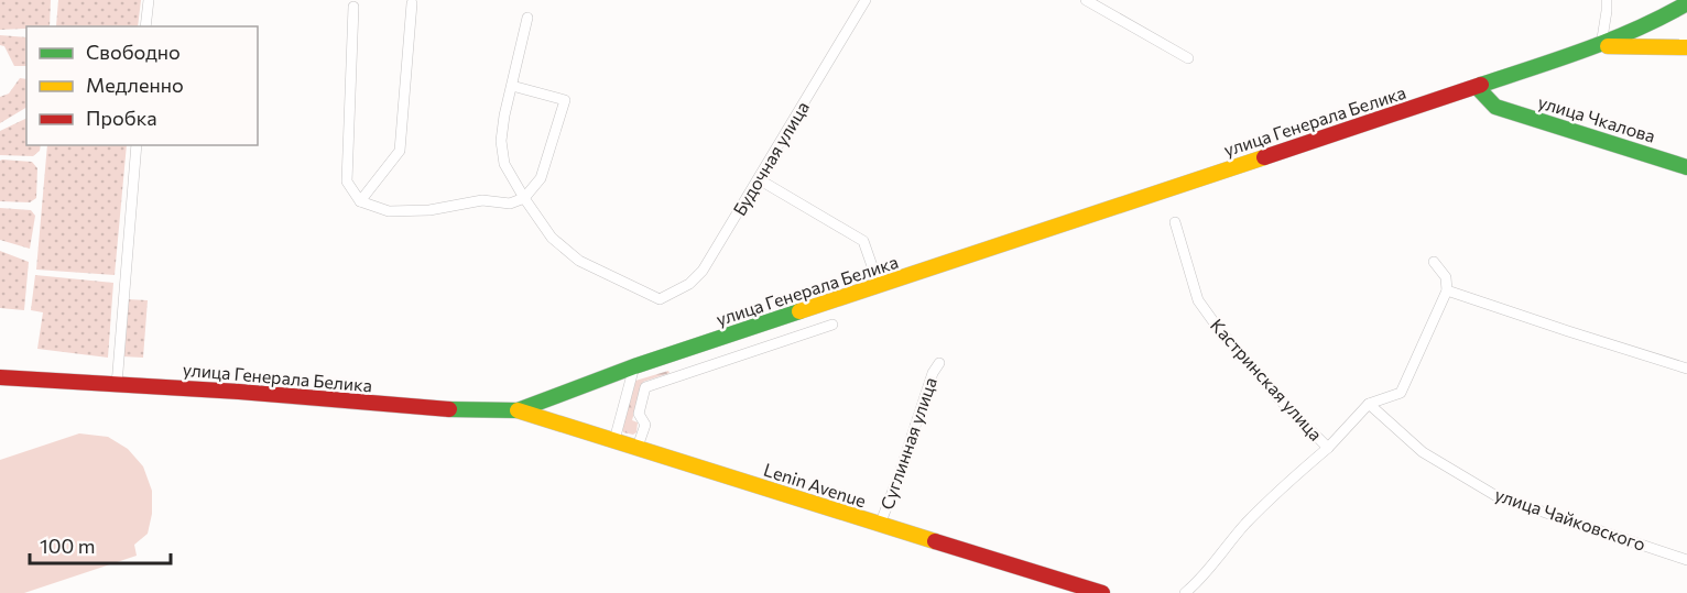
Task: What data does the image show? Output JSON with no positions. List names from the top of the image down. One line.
{"streets":{"main road":["улица Чкалова","улица Генерала Белика","Lenin Avenue"],"street":["Будочная улица","Кастринская улица","Суглинная улица","улица Чайковского"]},"crossings":[["улица Чкалова","улица Генерала Белика"],["улица Генерала Белика","Lenin Avenue"],["Кастринская улица","улица Чайковского"],["Суглинная улица","Lenin Avenue"]],"legend":["Свободно","Медленно","Пробка"],"scale_bar":"100 m"}
